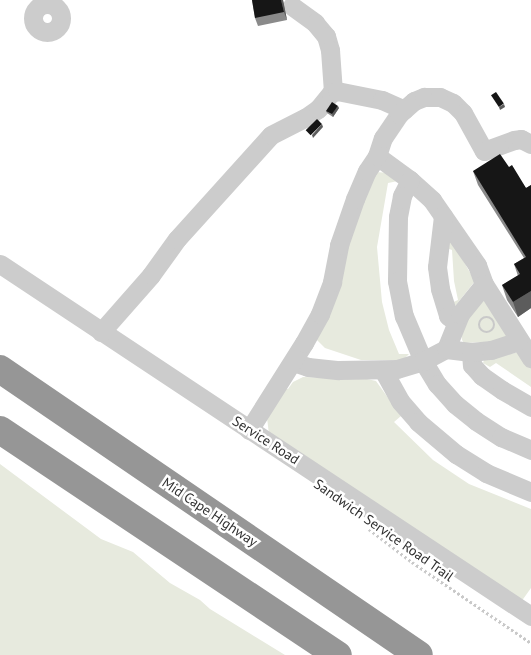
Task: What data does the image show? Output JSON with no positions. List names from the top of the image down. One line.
{"streets":{"highway":["Mid Cape Highway"],"street":["Service Road"],"path":["Sandwich Service Road Trail"]}}
